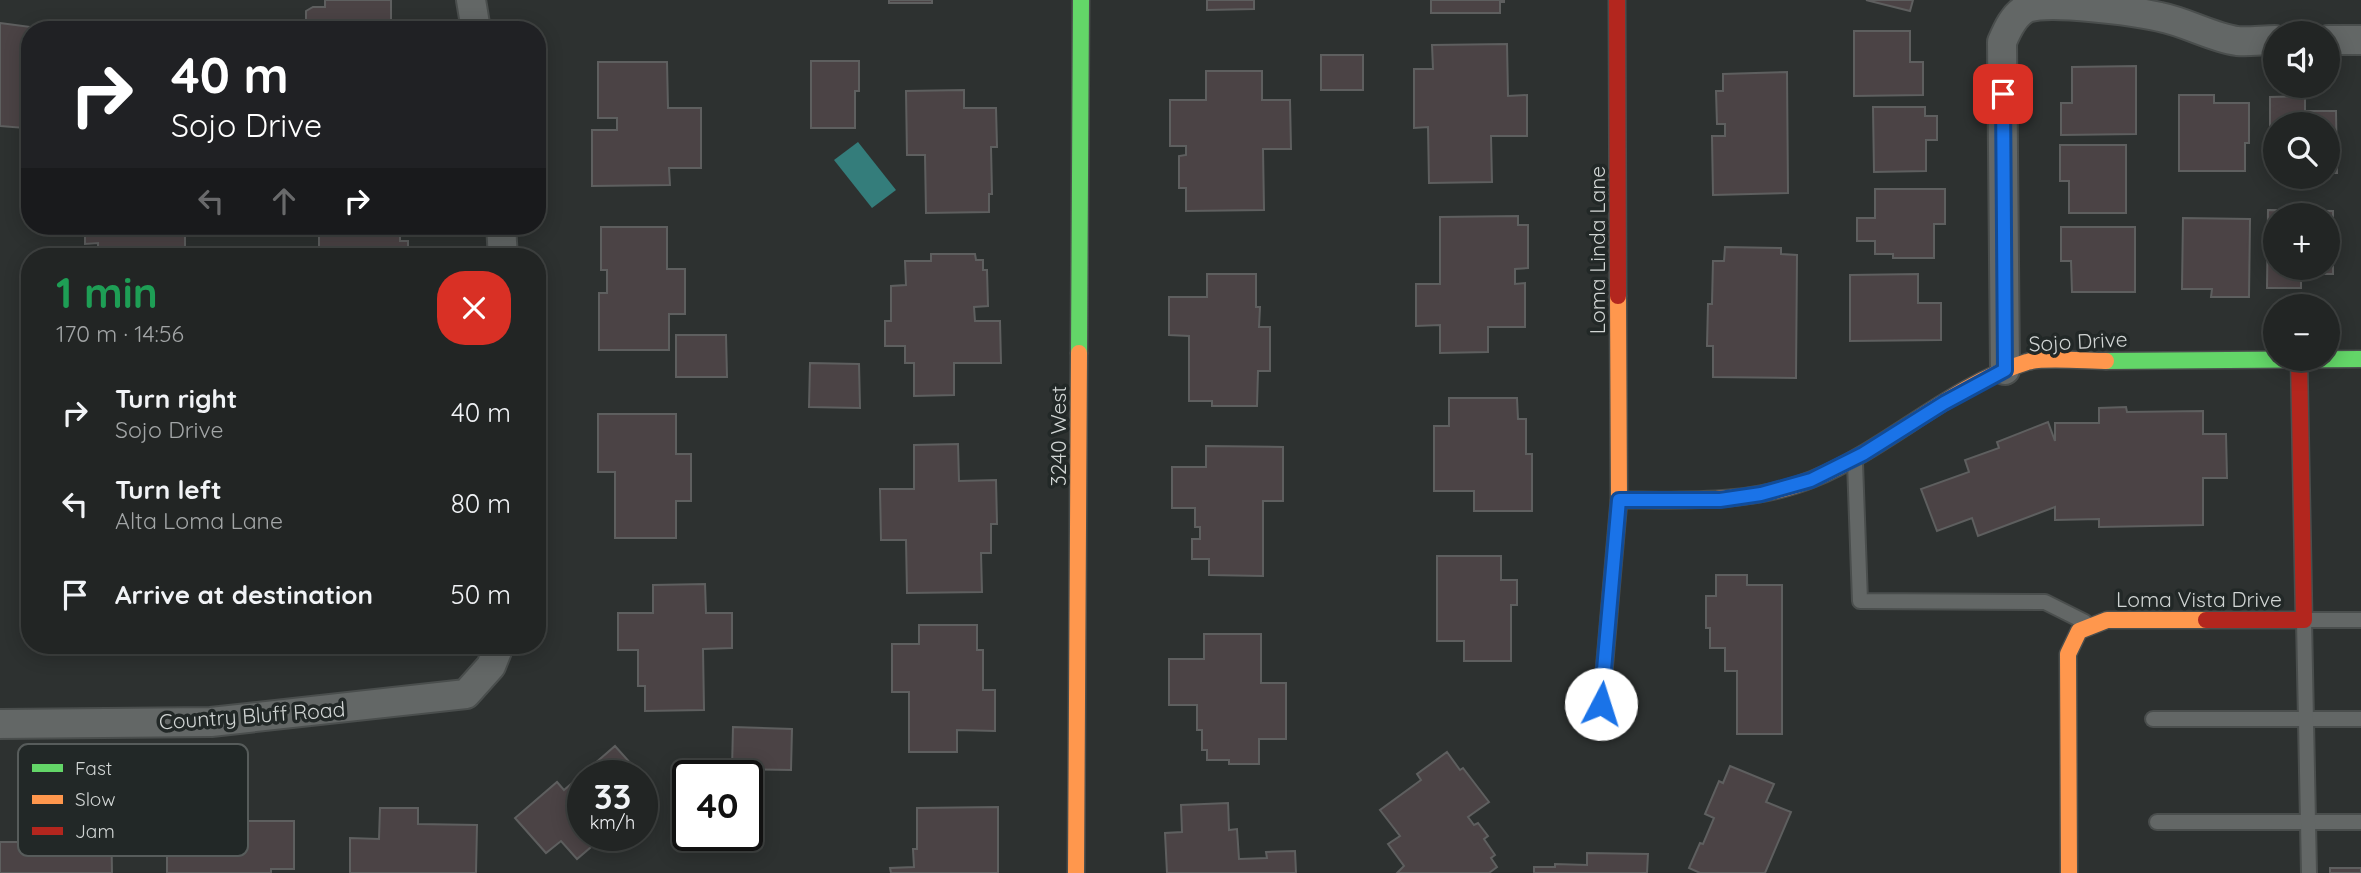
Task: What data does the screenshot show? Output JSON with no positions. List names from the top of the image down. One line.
{"streets":{"street":["Loma Linda Lane","Sojo Drive","3240 West","Loma Vista Drive","Country Bluff Road"]},"crossings":[["Loma Linda Lane","Sojo Drive"]],"legend":["Fast","Slow","Jam"],"page":{"map_buttons":["+","−"],"turn":["40 m","Sojo Drive"],"heading":["1 min","170 m · 14:56"],"list":[{"name":"Turn right","note":"Sojo Drive","value":"40 m"},{"name":"Turn left","note":"Alta Loma Lane","value":"80 m"},{"name":"Arrive at destination","value":"50 m"}],"speed":"33 km/h","limit":"40"}}
